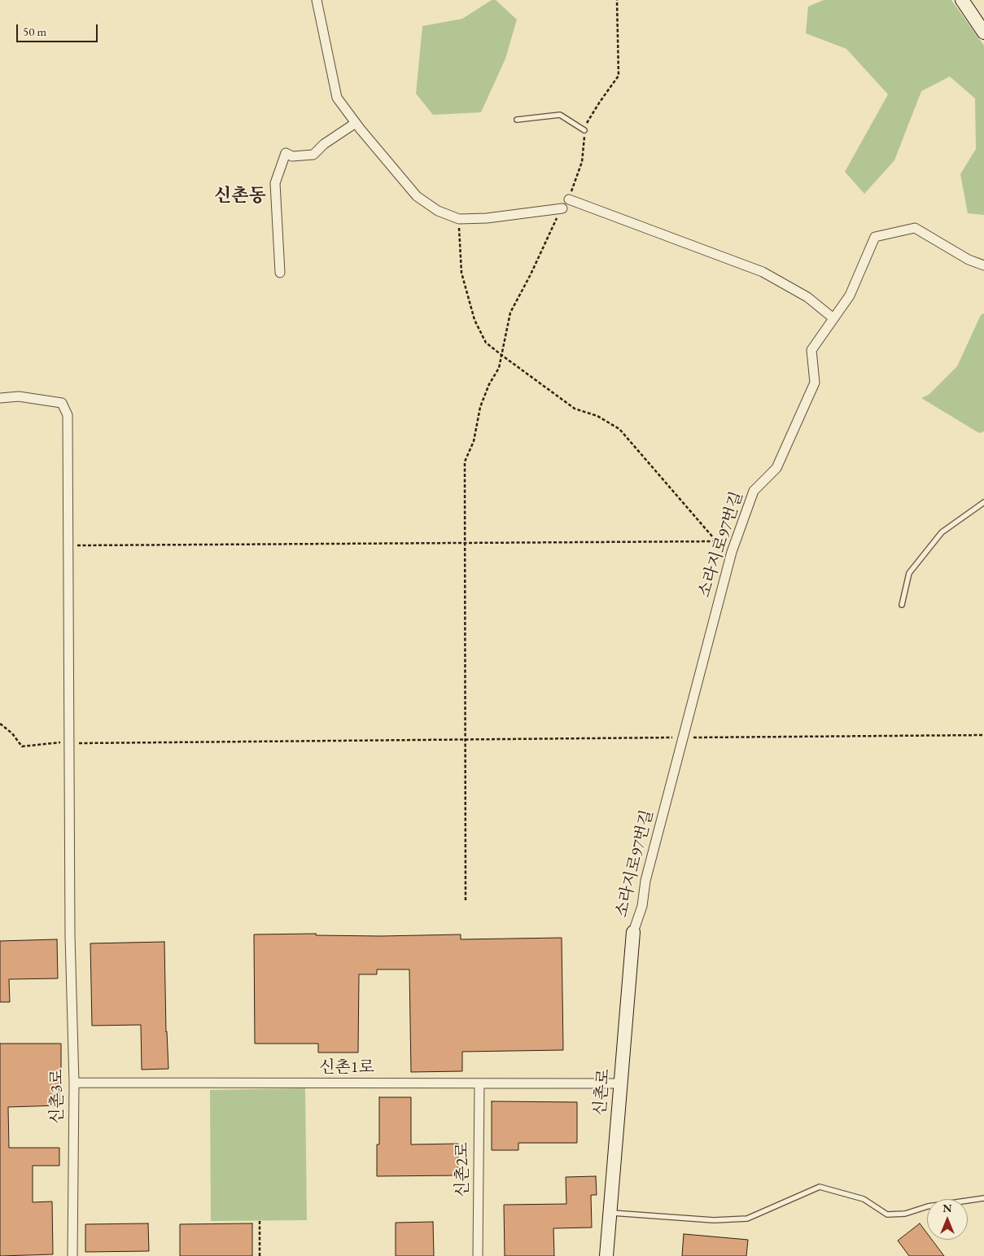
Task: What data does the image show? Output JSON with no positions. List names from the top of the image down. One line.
{"streets":{"street":["소라지로97번길","신촌1로","신촌로","신촌3로","신촌2로"]},"crossings":[["소라지로97번길","신촌로"],["신촌1로","신촌로"],["신촌1로","신촌3로"],["신촌1로","신촌2로"]],"districts":["신촌동"],"scale_bar":"50 m","north":"top"}
